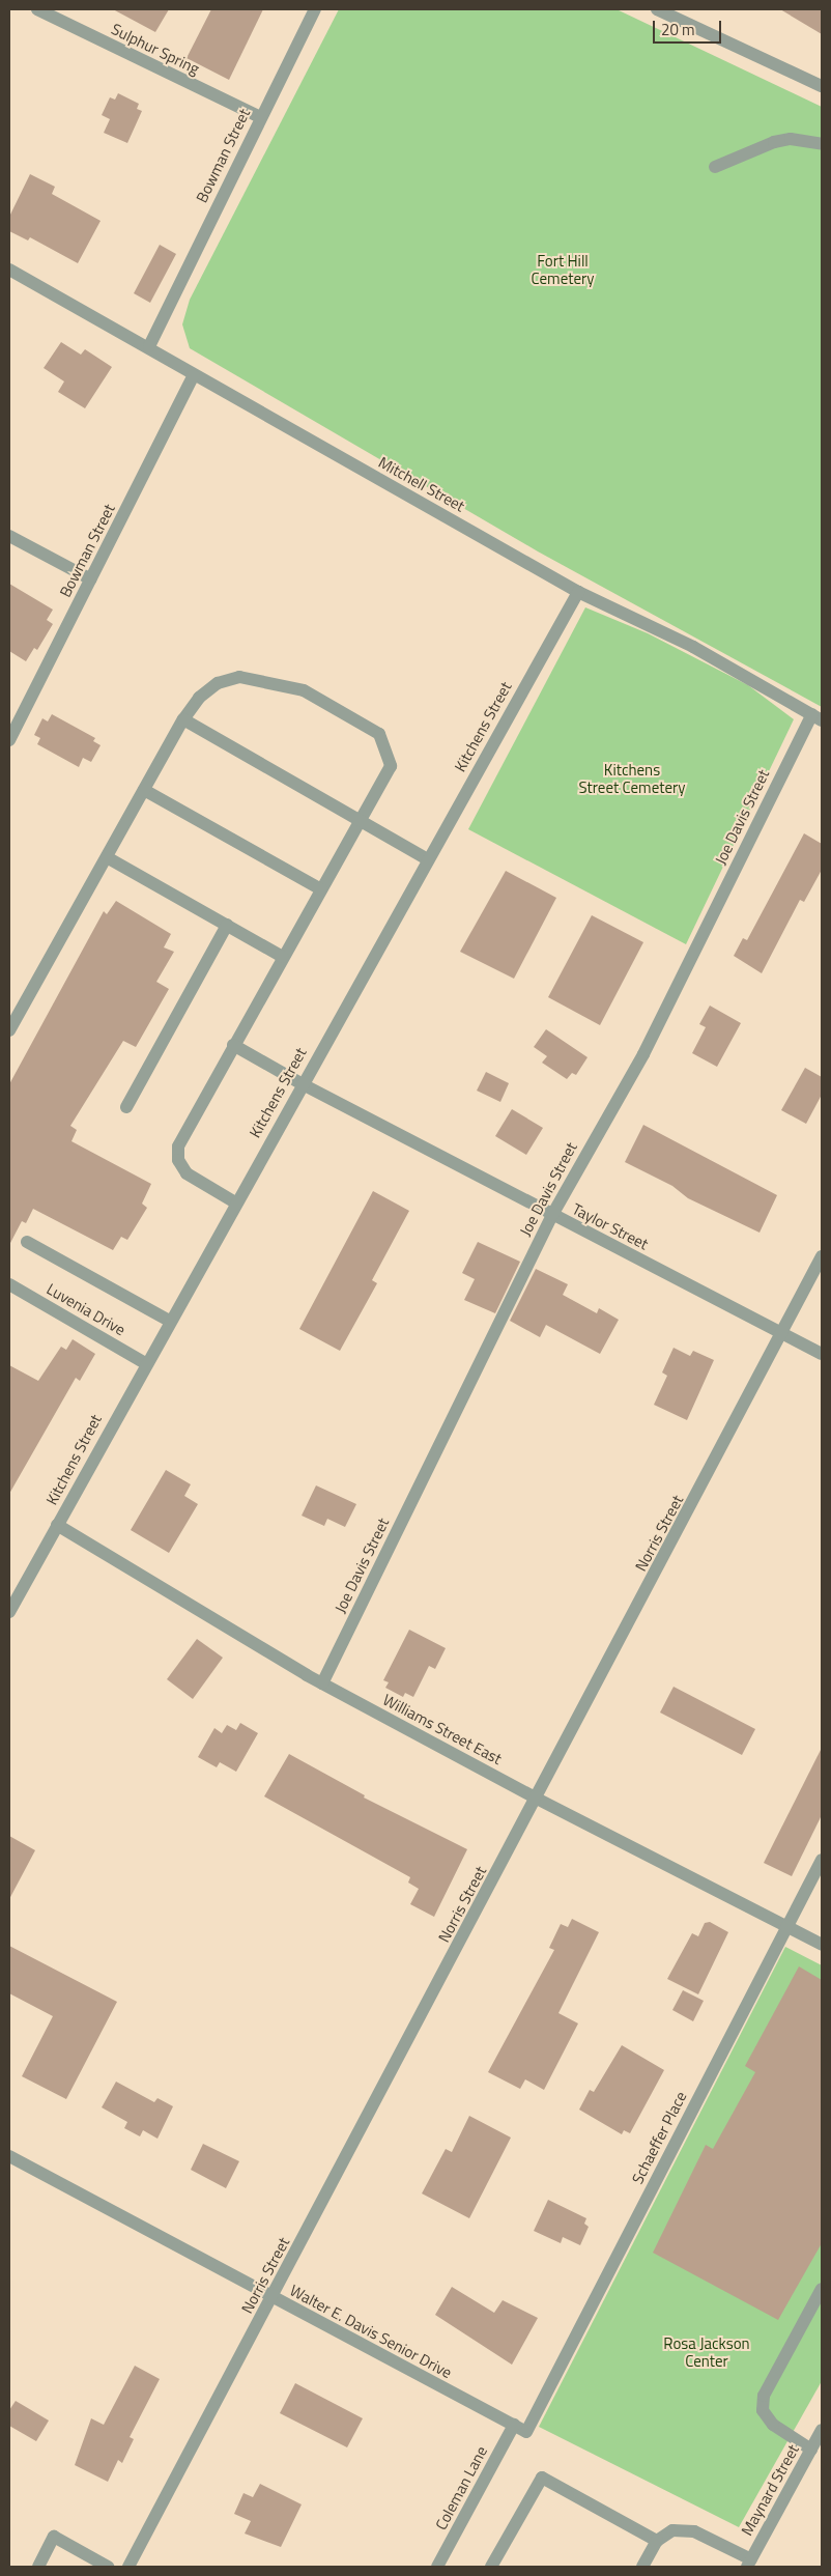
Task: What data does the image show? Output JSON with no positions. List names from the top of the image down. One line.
{"streets":{"street":["Sulphur Spring","Bowman Street","Mitchell Street","Kitchens Street","Joe Davis Street","Taylor Street","Luvenia Drive","Norris Street","Williams Street East","Schaeffer Place","Walter E. Davis Senior Drive","Coleman Lane","Maynard Street"]},"crossings":[["Sulphur Spring","Bowman Street"],["Bowman Street","Mitchell Street"],["Mitchell Street","Kitchens Street"],["Mitchell Street","Joe Davis Street"],["Kitchens Street","Taylor Street"],["Kitchens Street","Luvenia Drive"],["Kitchens Street","Williams Street East"],["Joe Davis Street","Taylor Street"],["Joe Davis Street","Williams Street East"],["Taylor Street","Norris Street"],["Norris Street","Williams Street East"],["Norris Street","Walter E. Davis Senior Drive"],["Williams Street East","Schaeffer Place"],["Schaeffer Place","Walter E. Davis Senior Drive"],["Walter E. Davis Senior Drive","Coleman Lane"]],"parks":["Fort Hill Cemetery","Kitchens Street Cemetery","Rosa Jackson Center"],"scale_bar":"20 m"}
